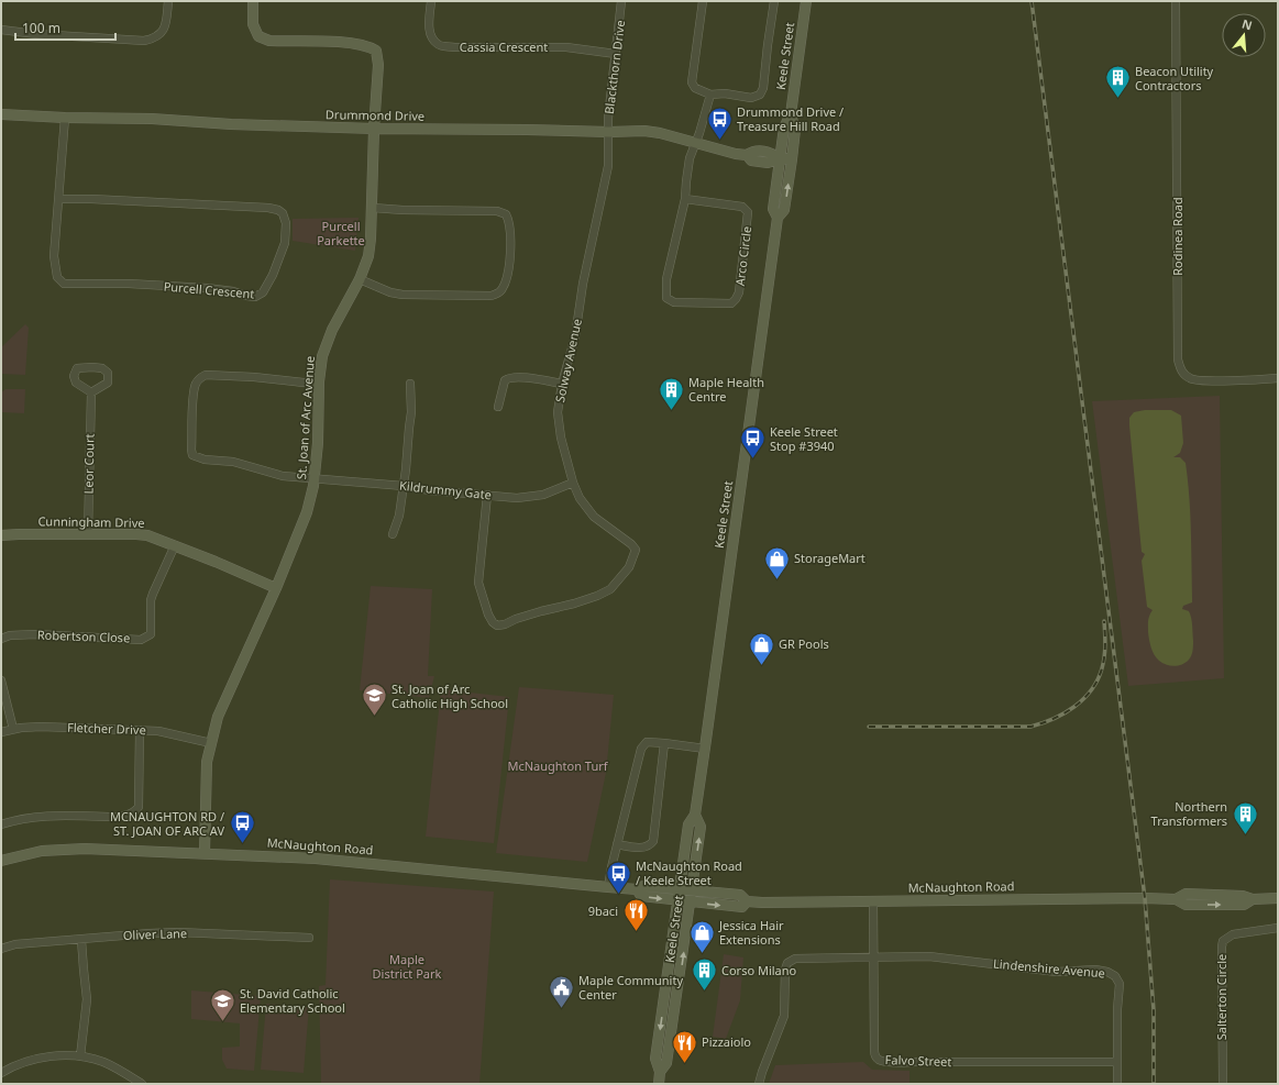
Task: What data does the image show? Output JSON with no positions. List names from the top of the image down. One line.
{"streets":{"street":["Cassia Crescent","Keele Street","Blackthorn Drive","Drummond Drive","Rodinea Road","Arco Circle","Purcell Crescent","Solway Avenue","St. Joan of Arc Avenue","Leor Court","Kildrummy Gate","Cunningham Drive","Robertson Close","Fletcher Drive","McNaughton Road","Oliver Lane","Lindenshire Avenue","Salterton Circle","Falvo Street"]},"crossings":[["Cassia Crescent","Blackthorn Drive"],["Keele Street","Drummond Drive"],["Keele Street","McNaughton Road"],["Blackthorn Drive","Drummond Drive"],["Blackthorn Drive","Solway Avenue"],["Drummond Drive","Arco Circle"],["Drummond Drive","Purcell Crescent"],["Drummond Drive","Solway Avenue"],["Drummond Drive","St. Joan of Arc Avenue"],["Solway Avenue","Kildrummy Gate"],["St. Joan of Arc Avenue","Kildrummy Gate"],["St. Joan of Arc Avenue","Cunningham Drive"],["St. Joan of Arc Avenue","Fletcher Drive"],["St. Joan of Arc Avenue","McNaughton Road"],["Leor Court","Cunningham Drive"],["Cunningham Drive","Robertson Close"],["McNaughton Road","Falvo Street"],["Lindenshire Avenue","Falvo Street"]],"parks":["Purcell Parkette","McNaughton Turf","Maple District Park"],"places":{"building":["Beacon Utility Contractors","Maple Health Centre","Northern Transformers","Corso Milano"],"bus stop":["Drummond Drive / Treasure Hill Road","Keele Street Stop #3940","MCNAUGHTON RD / ST. JOAN OF ARC AV","McNaughton Road / Keele Street"],"shop":["StorageMart","GR Pools","Jessica Hair Extensions"],"school or university":["St. Joan of Arc Catholic High School","St. David Catholic Elementary School"],"restaurant":["9baci","Pizzaiolo"],"public building":["Maple Community Center"]},"scale_bar":"100 m","north":"top"}
